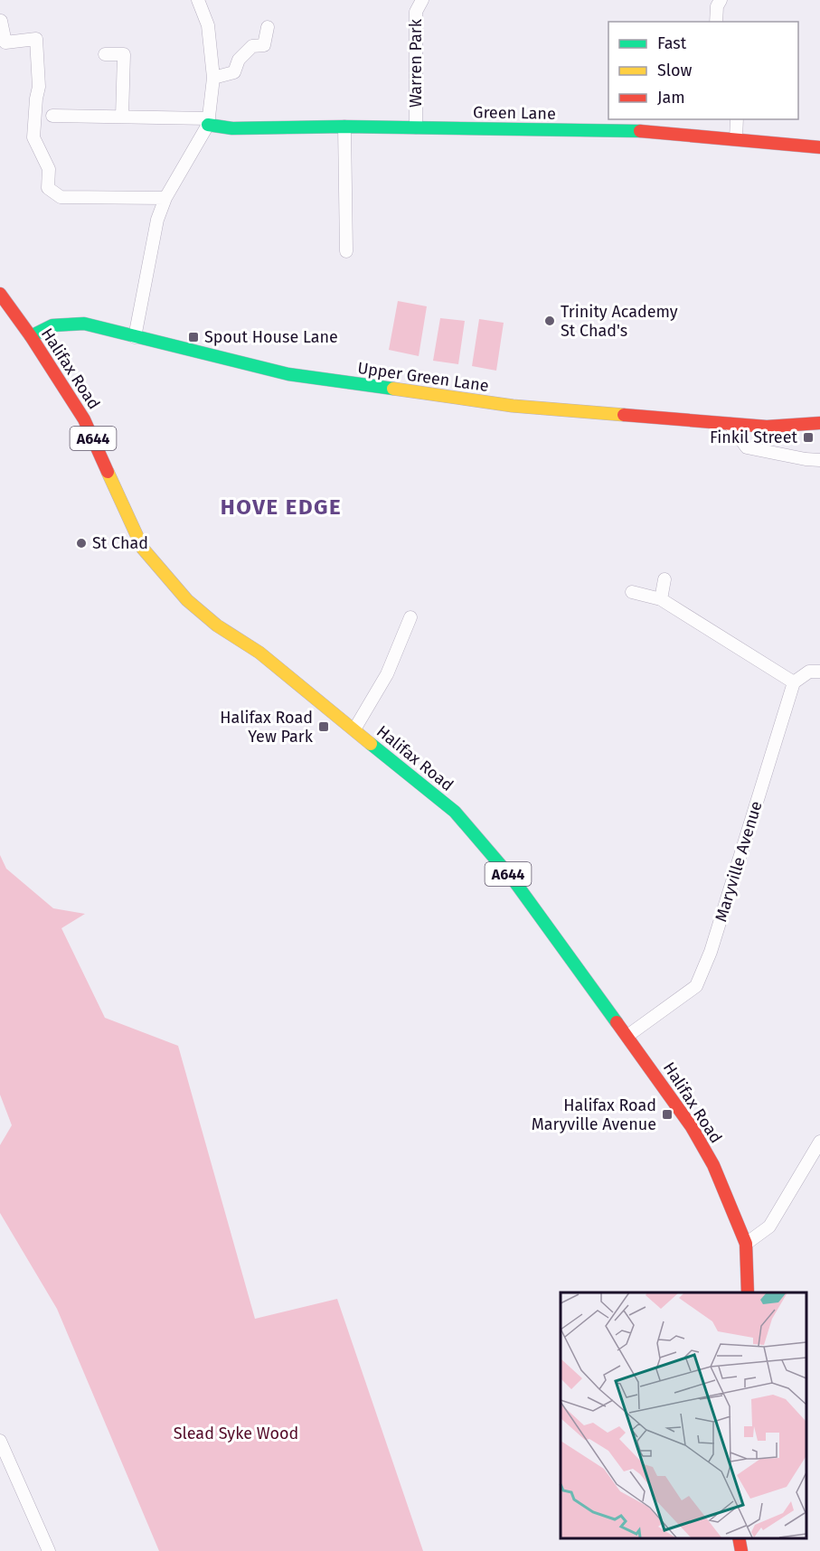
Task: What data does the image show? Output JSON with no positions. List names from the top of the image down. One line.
{"streets":{"street":["Warren Park","Green Lane","Halifax Road","Upper Green Lane","A644","Maryville Avenue"]},"crossings":[["Warren Park","Green Lane"],["Halifax Road","Upper Green Lane"],["Halifax Road","Maryville Avenue"]],"districts":["HOVE EDGE"],"parks":["Slead Syke Wood"],"places":{"other":["Trinity Academy St Chad's","St Chad"],"transit":["Spout House Lane","Finkil Street","Halifax Road Yew Park","Halifax Road Maryville Avenue"]},"legend":["Fast","Slow","Jam"]}
